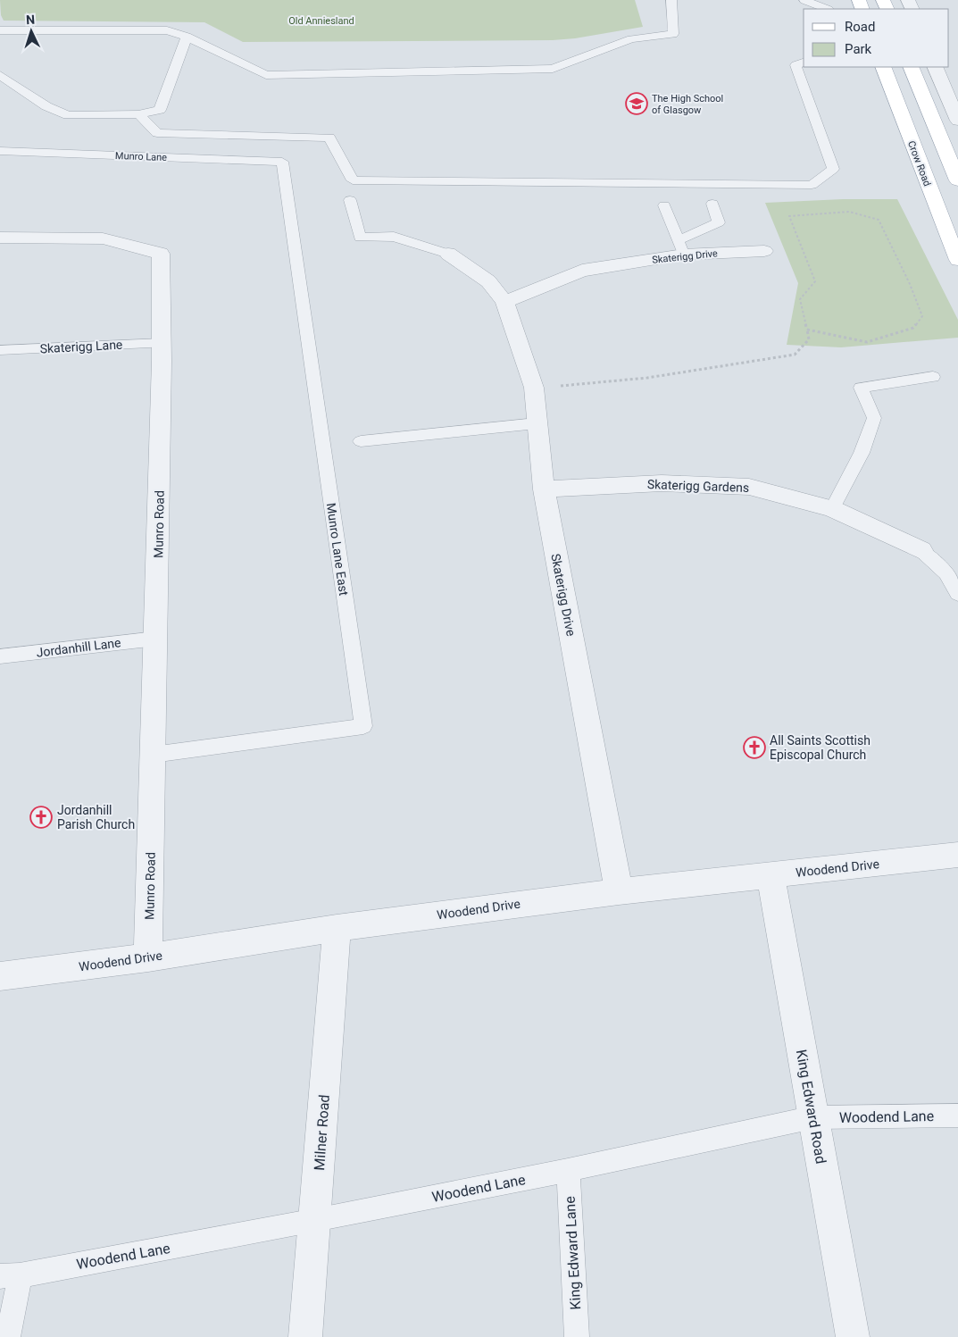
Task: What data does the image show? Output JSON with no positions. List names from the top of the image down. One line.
{"streets":{"main road":["Crow Road"],"street":["Skaterigg Drive","Skaterigg Gardens","Munro Road","Woodend Drive","King Edward Road","Milner Road"],"lane":["Munro Lane","Skaterigg Lane","Munro Lane East","Jordanhill Lane","Woodend Lane","King Edward Lane"]},"crossings":[["Munro Lane","Munro Lane East"],["Skaterigg Drive","Skaterigg Gardens"],["Skaterigg Drive","Woodend Drive"],["Skaterigg Lane","Munro Road"],["Munro Road","Munro Lane East"],["Munro Road","Jordanhill Lane"],["Munro Road","Woodend Drive"],["Woodend Drive","King Edward Road"],["Woodend Drive","Milner Road"],["King Edward Road","Woodend Lane"],["Woodend Lane","Milner Road"],["Woodend Lane","King Edward Lane"]],"parks":["Old Anniesland"],"places":{"school or university":["The High School of Glasgow"],"church":["All Saints Scottish Episcopal Church","Jordanhill Parish Church"]},"legend":["Road","Park"],"north":"top"}
